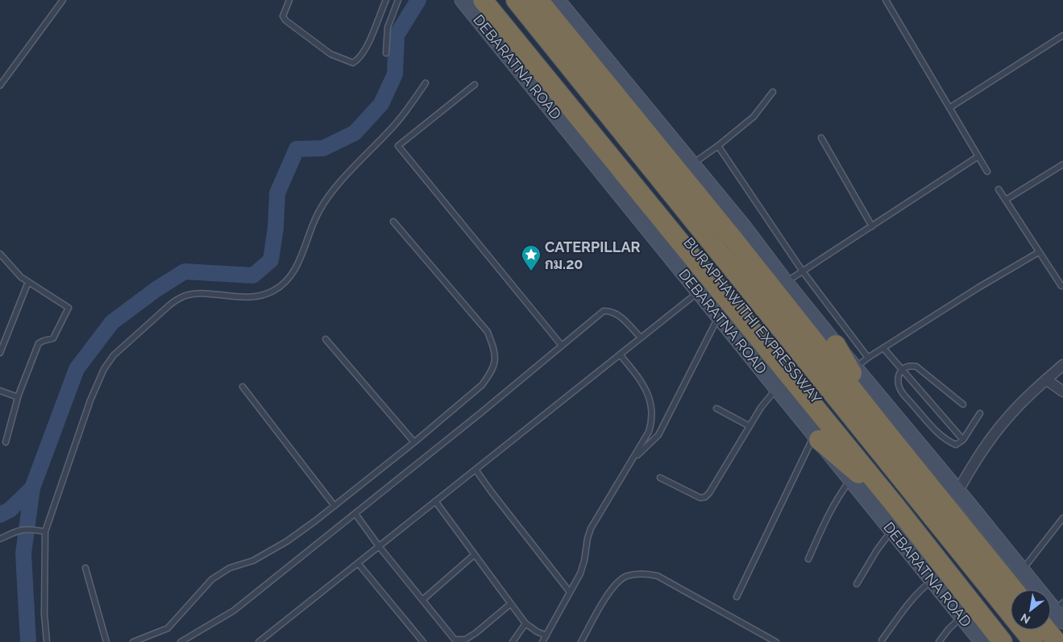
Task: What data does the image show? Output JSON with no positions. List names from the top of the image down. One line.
{"streets":{"highway":["DEBARATNA ROAD","BURAPHAWITHI EXPRESSWAY"]},"places":{"place":["CATERPILLAR กม.20"]},"north":"bottom left"}
